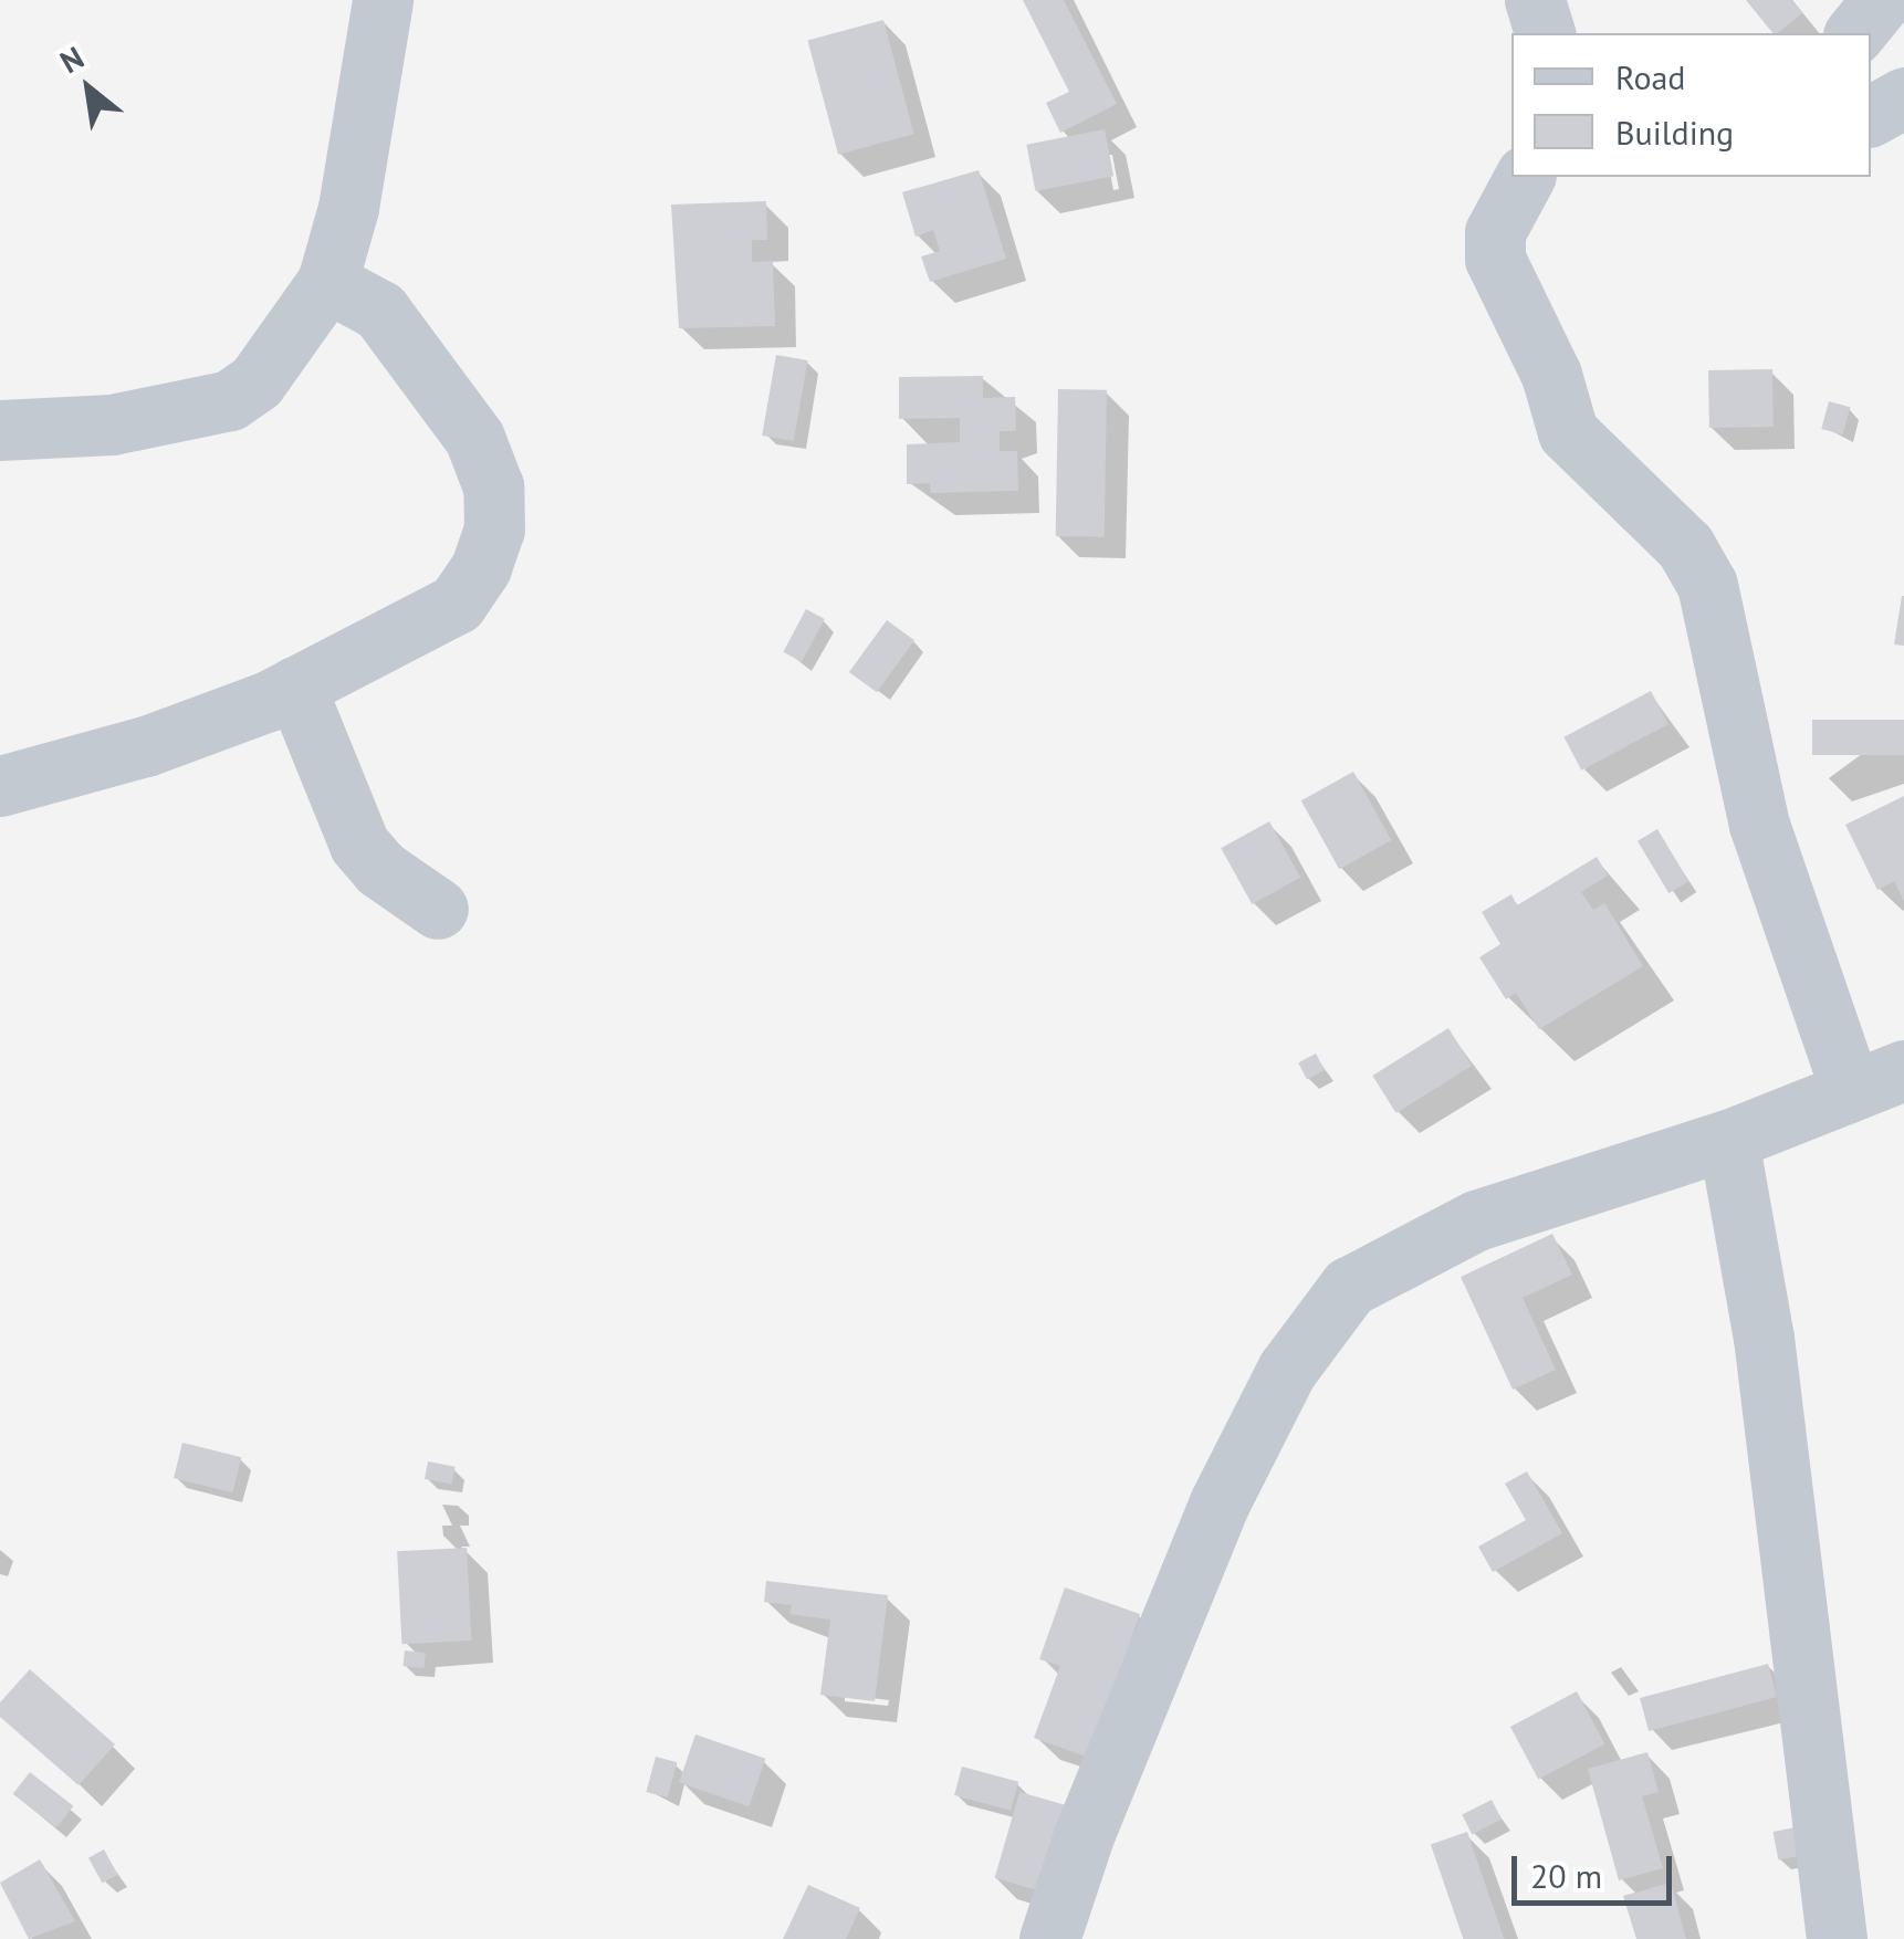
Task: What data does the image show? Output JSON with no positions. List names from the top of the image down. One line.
{"legend":["Road","Building"],"scale_bar":"20 m","north":"top left"}
